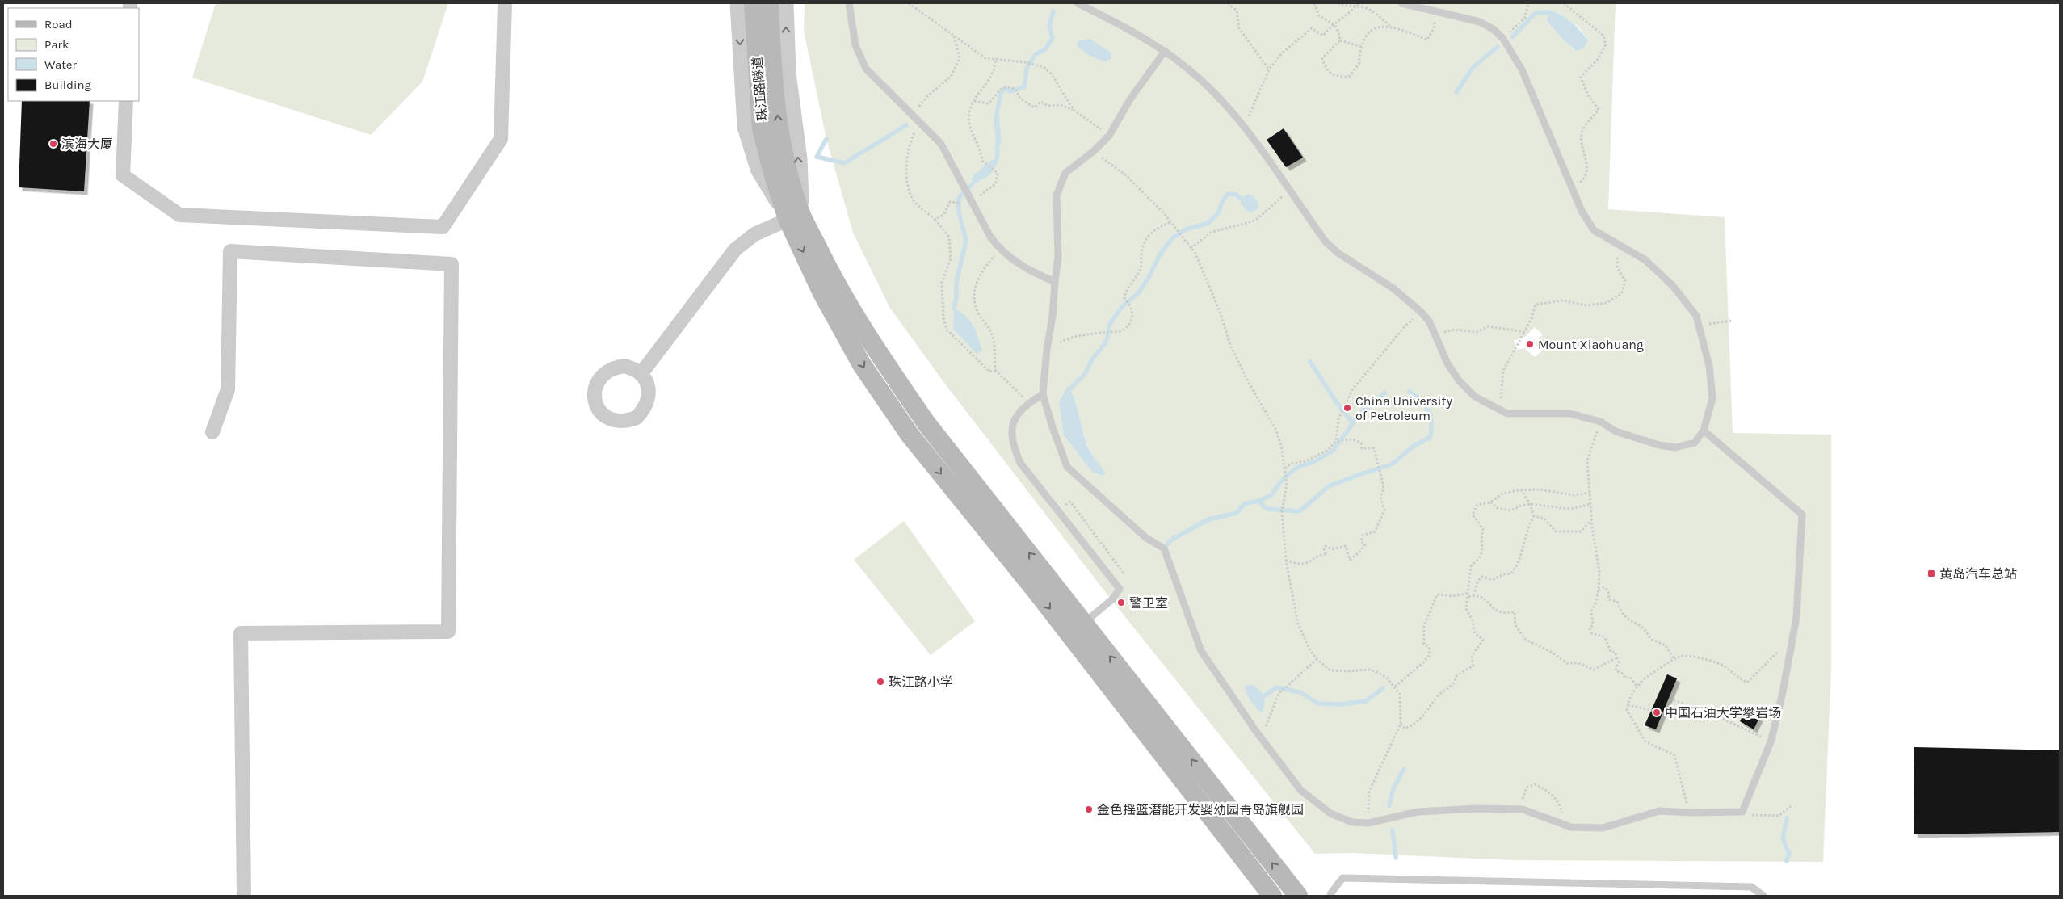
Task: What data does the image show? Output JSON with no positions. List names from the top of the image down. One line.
{"streets":{"main road":["珠江路隧道"]},"places":{"other":["滨海大厦","Mount Xiaohuang","China University of Petroleum","警卫室","珠江路小学","中国石油大学攀岩场","金色摇篮潜能开发婴幼园青岛旗舰园"],"transit":["黄岛汽车总站"]},"legend":["Road","Park","Water","Building"]}
